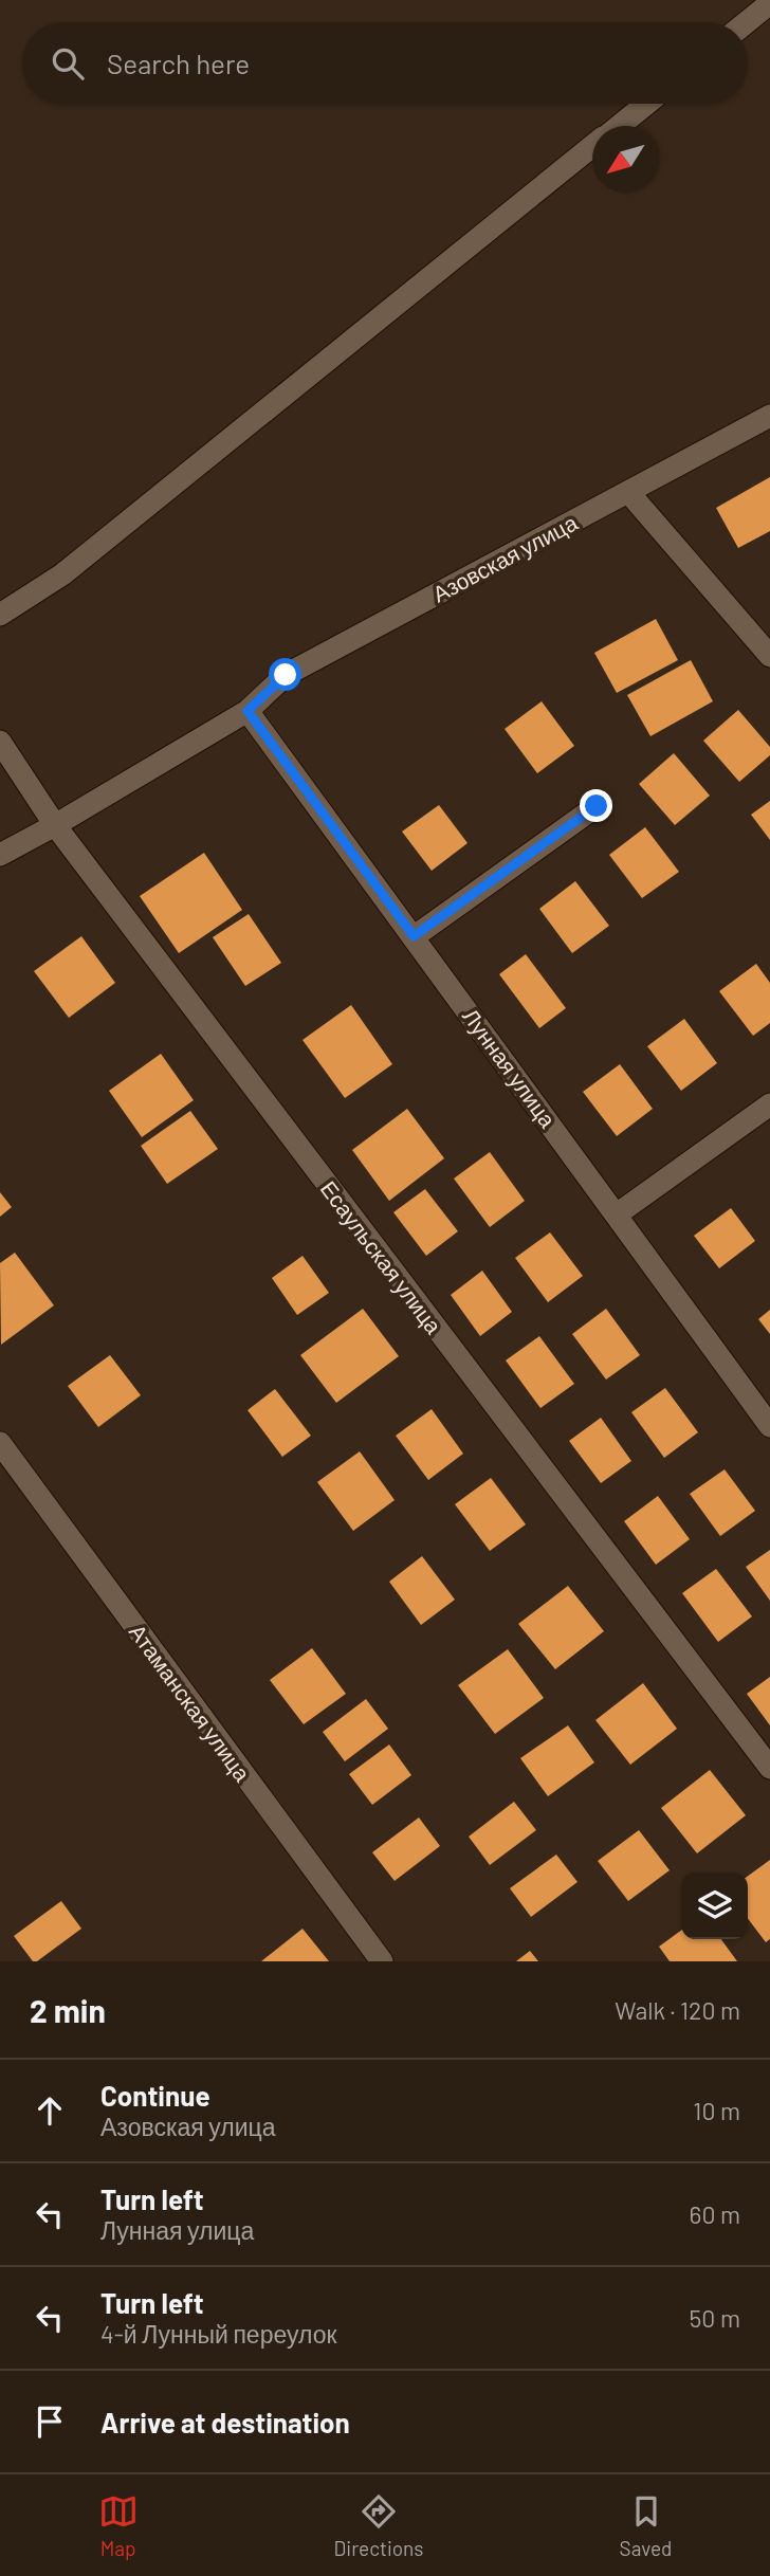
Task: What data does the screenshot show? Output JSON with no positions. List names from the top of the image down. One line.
{"streets":{"street":["Азовская улица","Лунная улица","Есаульская улица","Атаманская улица"]},"crossings":[["Азовская улица","Лунная улица"],["Азовская улица","Есаульская улица"]],"north":"bottom left","page":{"search":"Search here","heading":["2 min","Walk · 120 m"],"list":[["Continue","Азовская улица","10 m"],["Turn left","Лунная улица","60 m"],["Turn left","4-й Лунный переулок","50 m"],"Arrive at destination"],"nav":["Map","Directions","Saved"]}}
